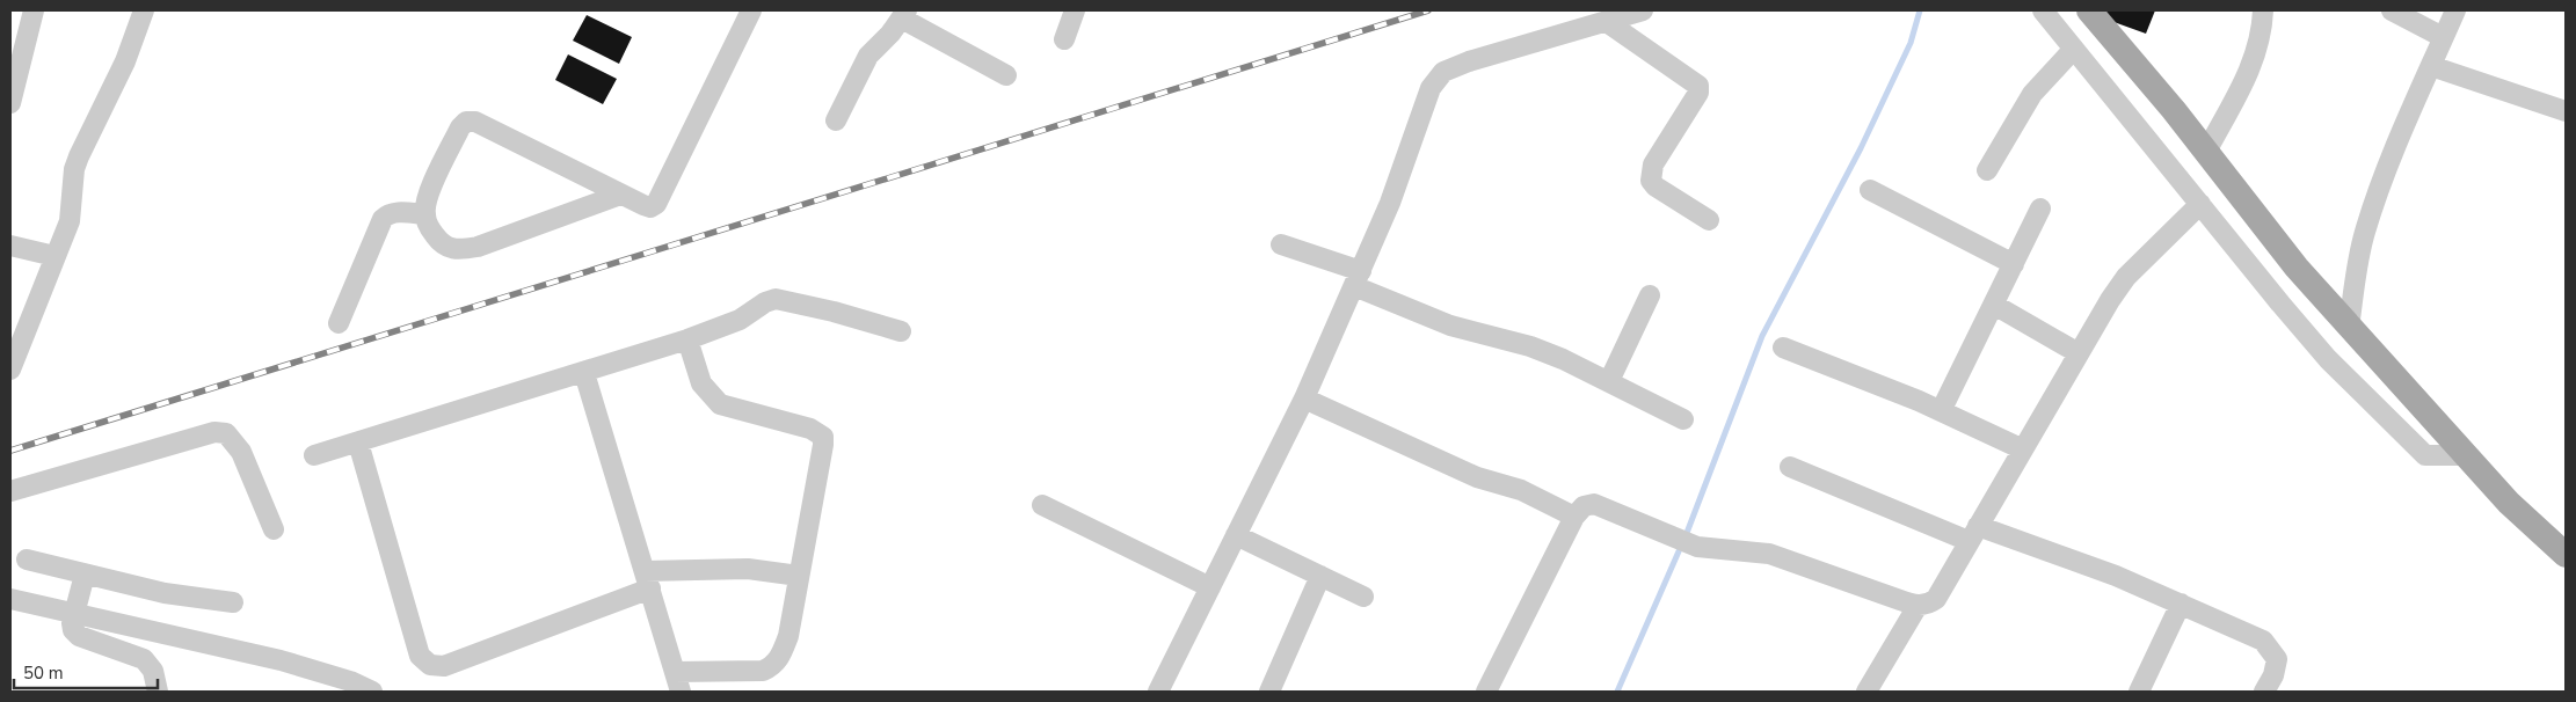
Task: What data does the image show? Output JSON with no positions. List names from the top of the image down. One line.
{"scale_bar":"50 m"}
